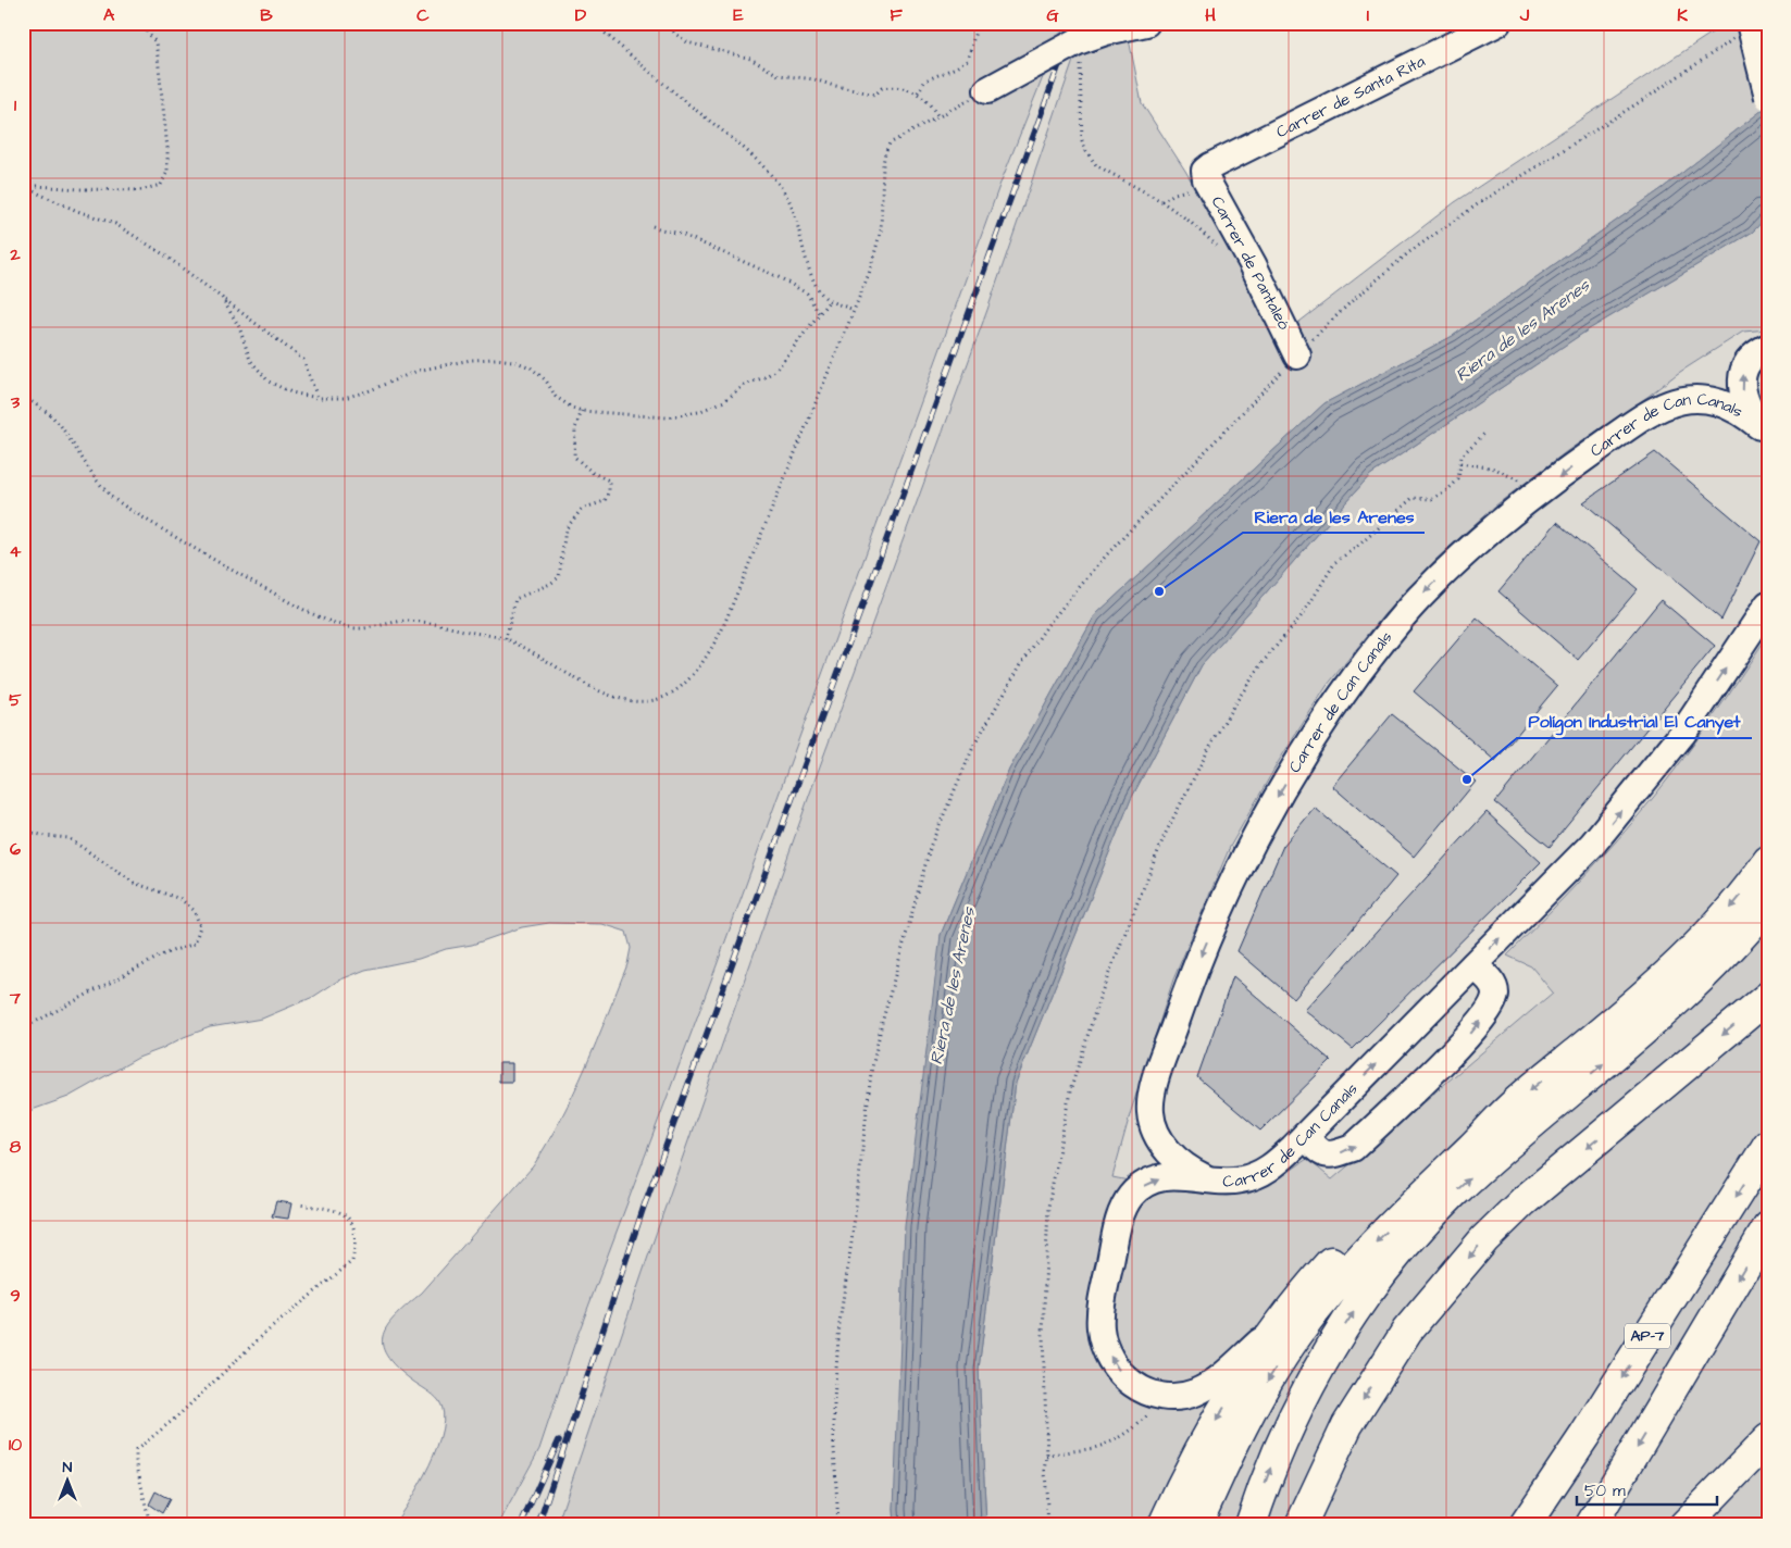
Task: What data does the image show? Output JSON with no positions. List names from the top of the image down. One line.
{"streets":{"main road":["AP-7"],"street":["Carrer de Santa Rita","Carrer de Pantaleó","Carrer de Can Canals"]},"crossings":[["Carrer de Santa Rita","Carrer de Pantaleó"]],"water":["Riera de les Arenes"],"places":["Riera de les Arenes","Polígon Industrial El Canyet"],"scale_bar":"50 m","north":"top","grid":{"columns":["A","B","C","D","E","F","G","H","I","J","K"],"rows":["1","2","3","4","5","6","7","8","9","10"]}}
